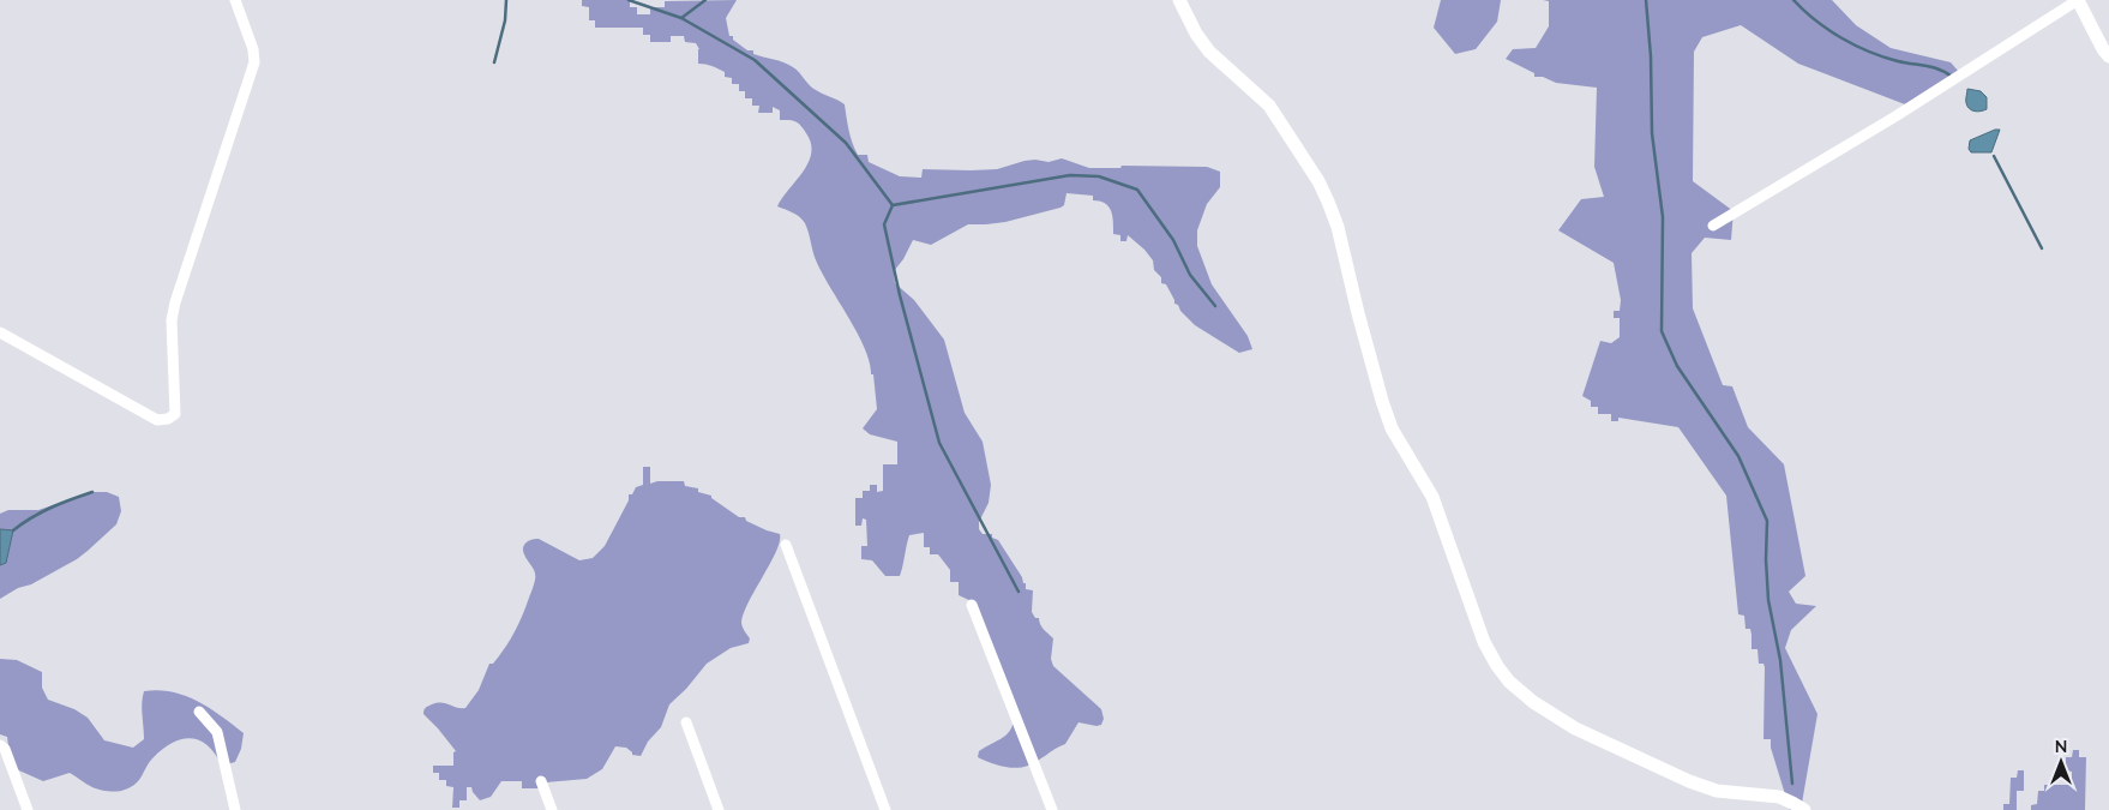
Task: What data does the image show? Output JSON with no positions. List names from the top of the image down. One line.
{"north":"top"}
